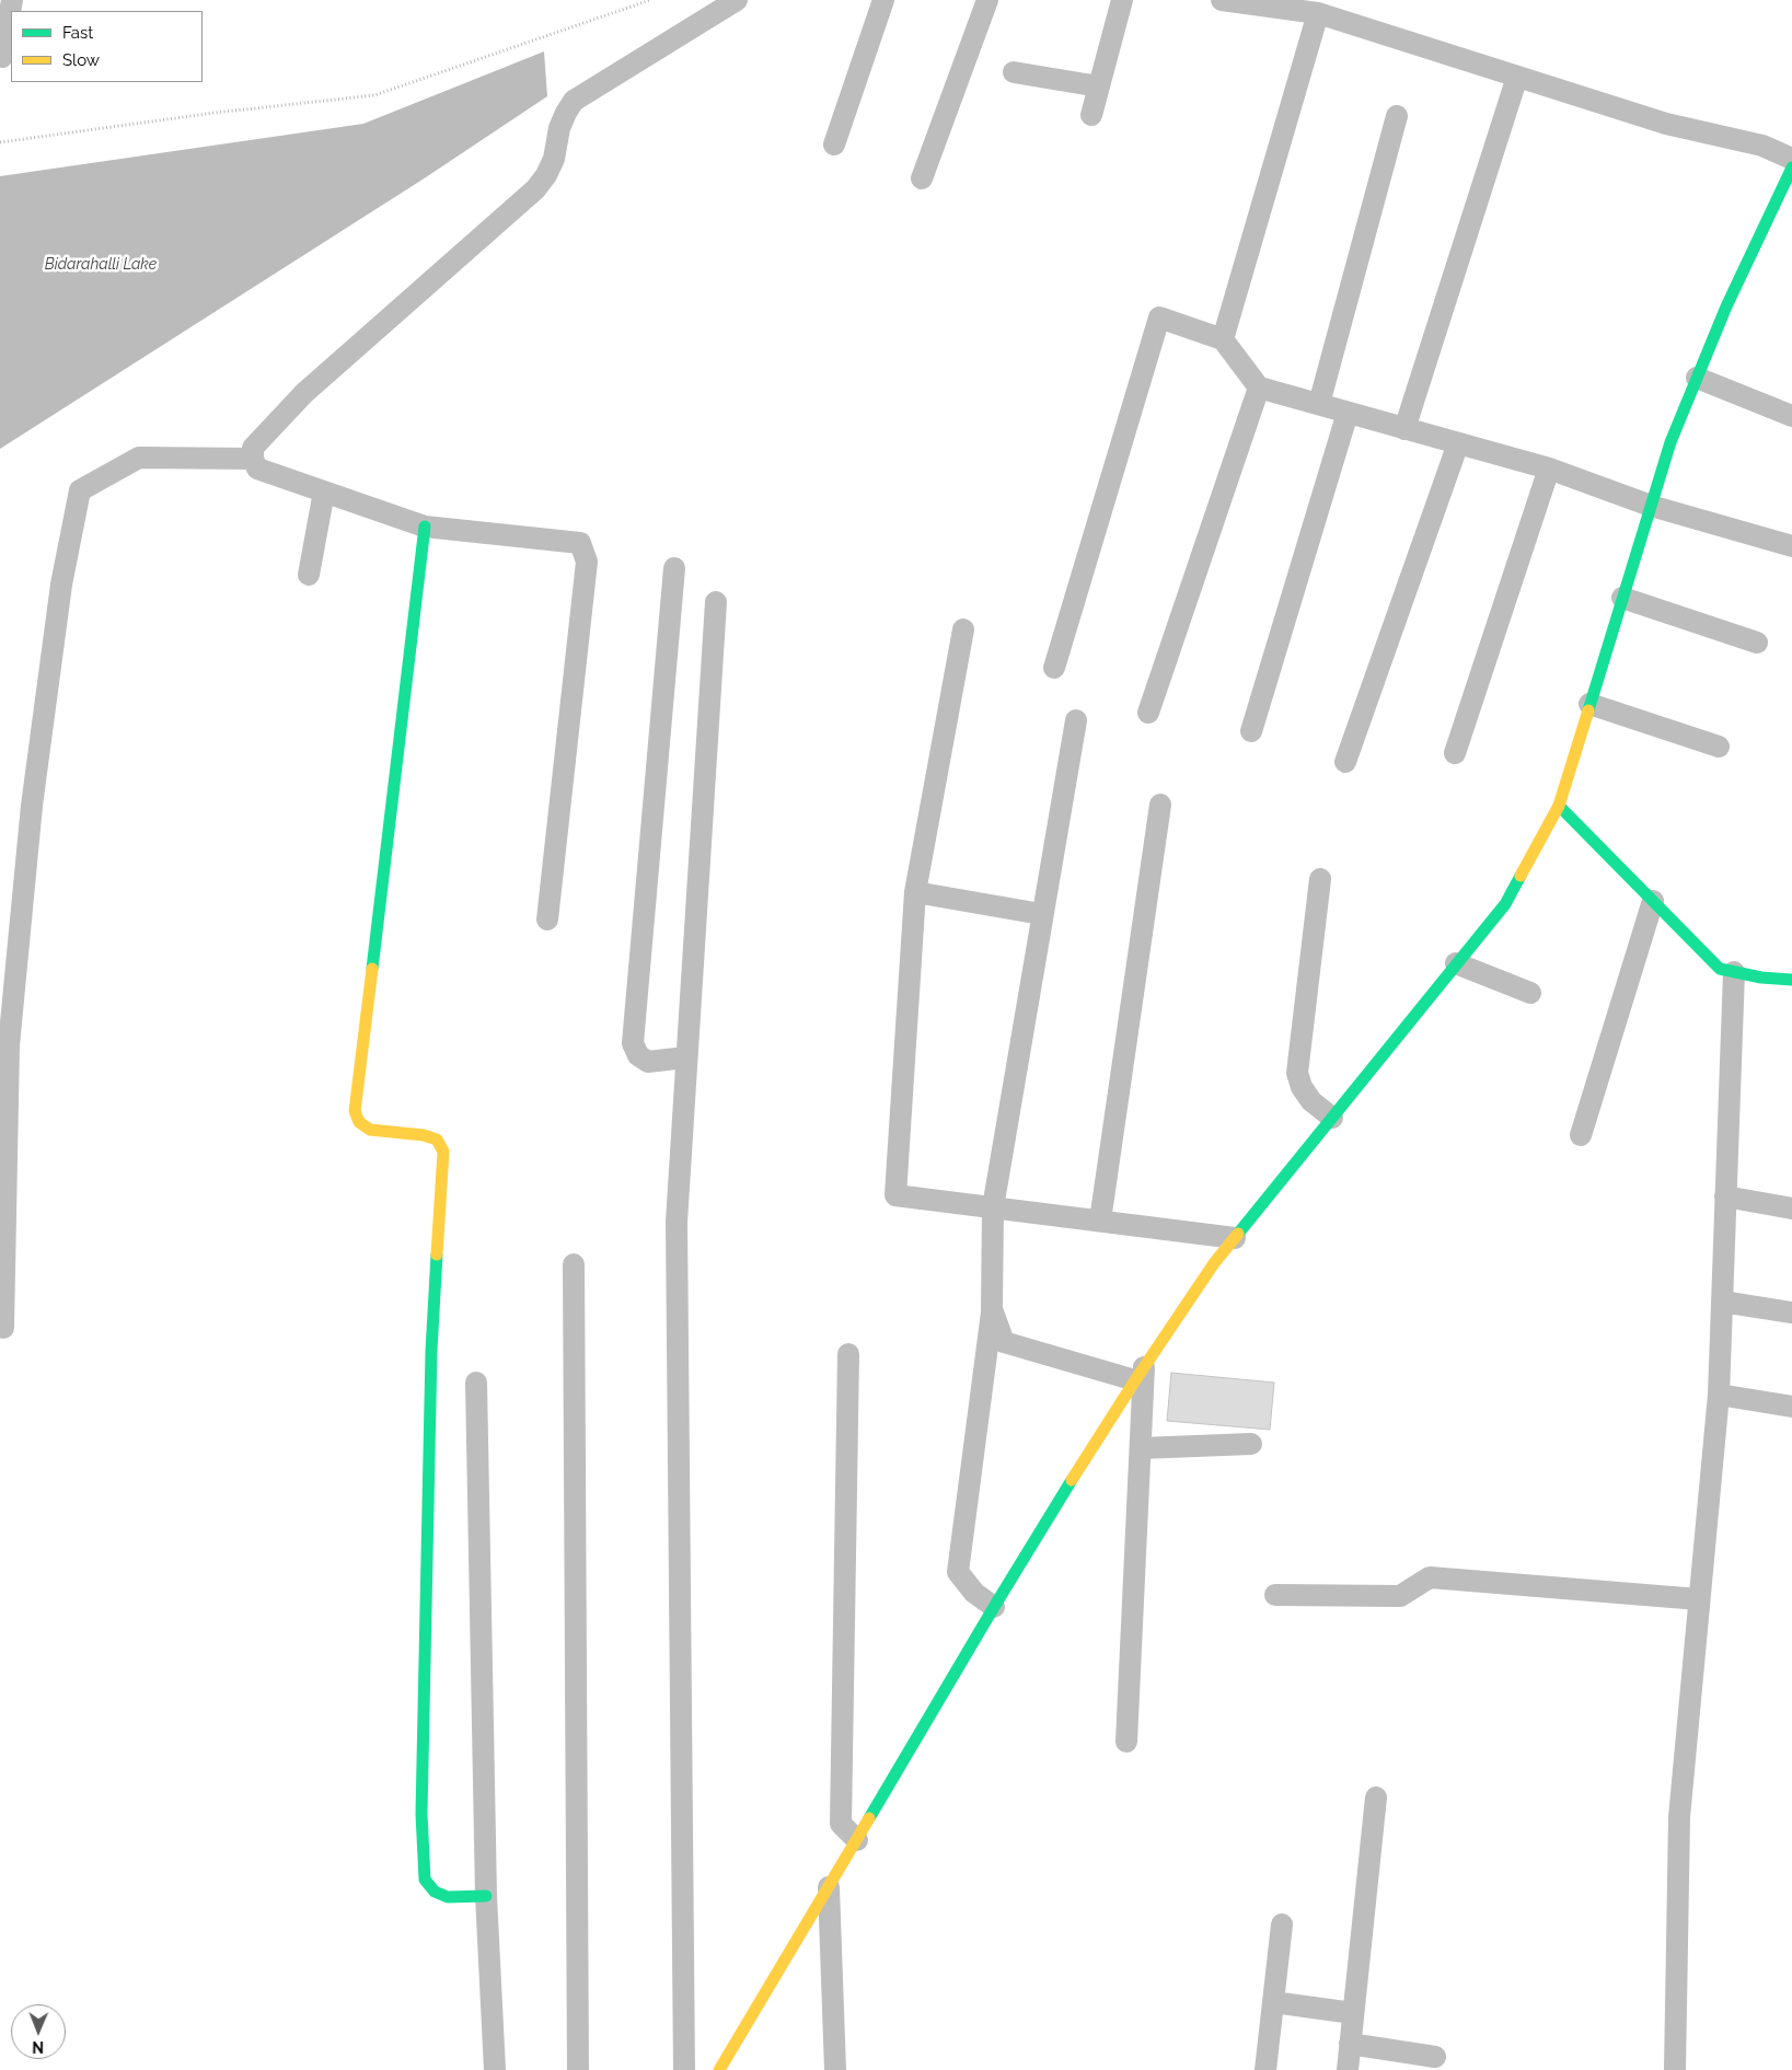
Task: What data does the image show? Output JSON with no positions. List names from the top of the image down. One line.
{"water":["Bidarahalli Lake"],"legend":["Fast","Slow"],"north":"bottom"}
